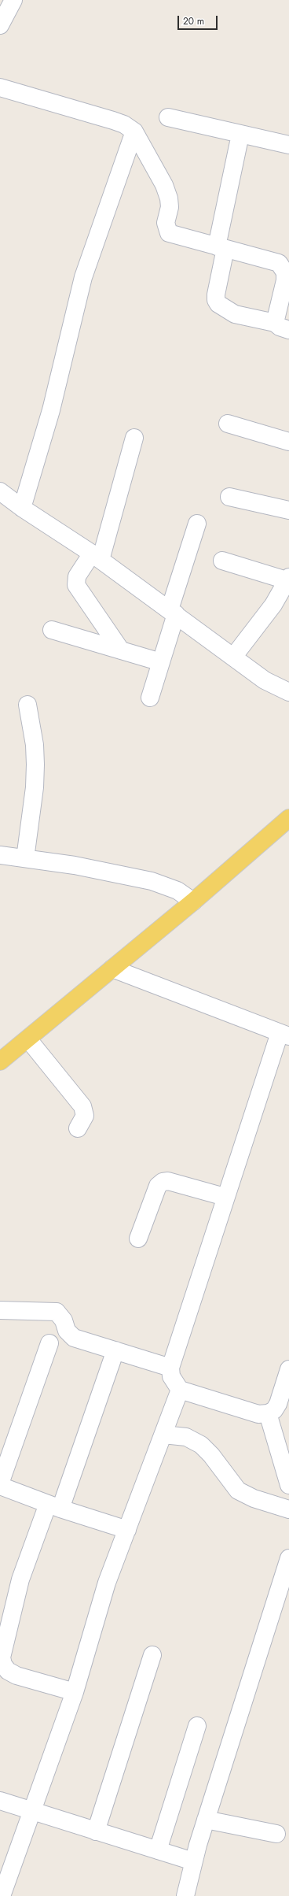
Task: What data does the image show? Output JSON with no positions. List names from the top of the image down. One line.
{"scale_bar":"20 m"}
